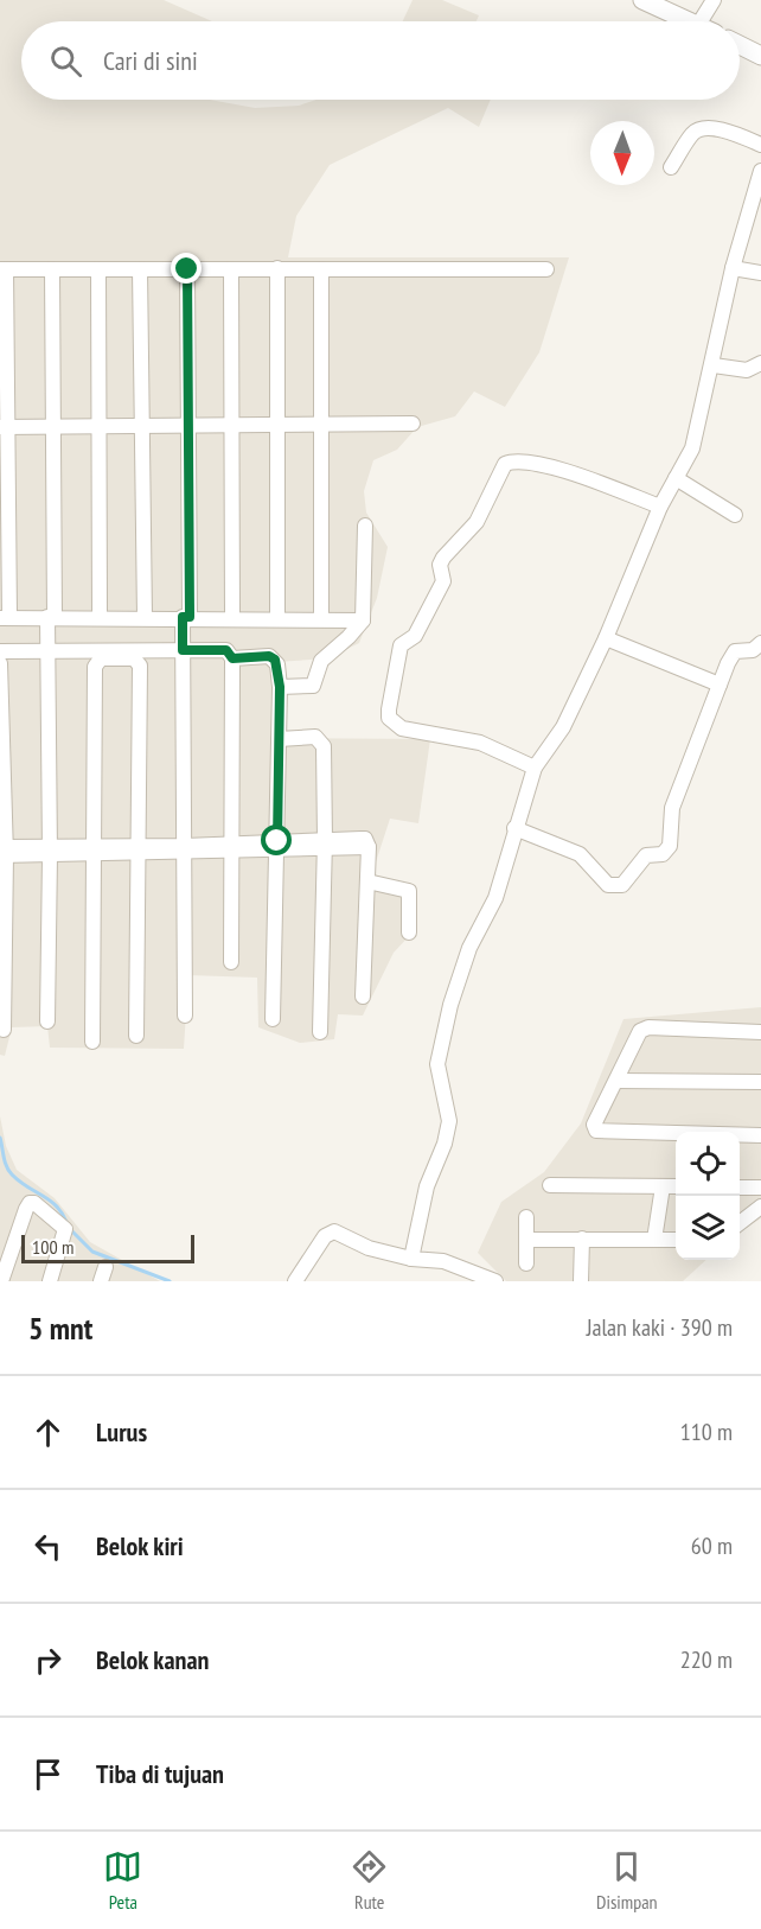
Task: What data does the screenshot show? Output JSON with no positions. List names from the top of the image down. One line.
{"scale_bar":"100 m","north":"bottom","page":{"search":"Cari di sini","scale":"100 m","heading":["5 mnt","Jalan kaki · 390 m"],"list":[["Lurus","110 m"],["Belok kiri","60 m"],["Belok kanan","220 m"],"Tiba di tujuan"],"nav":["Peta","Rute","Disimpan"]}}
